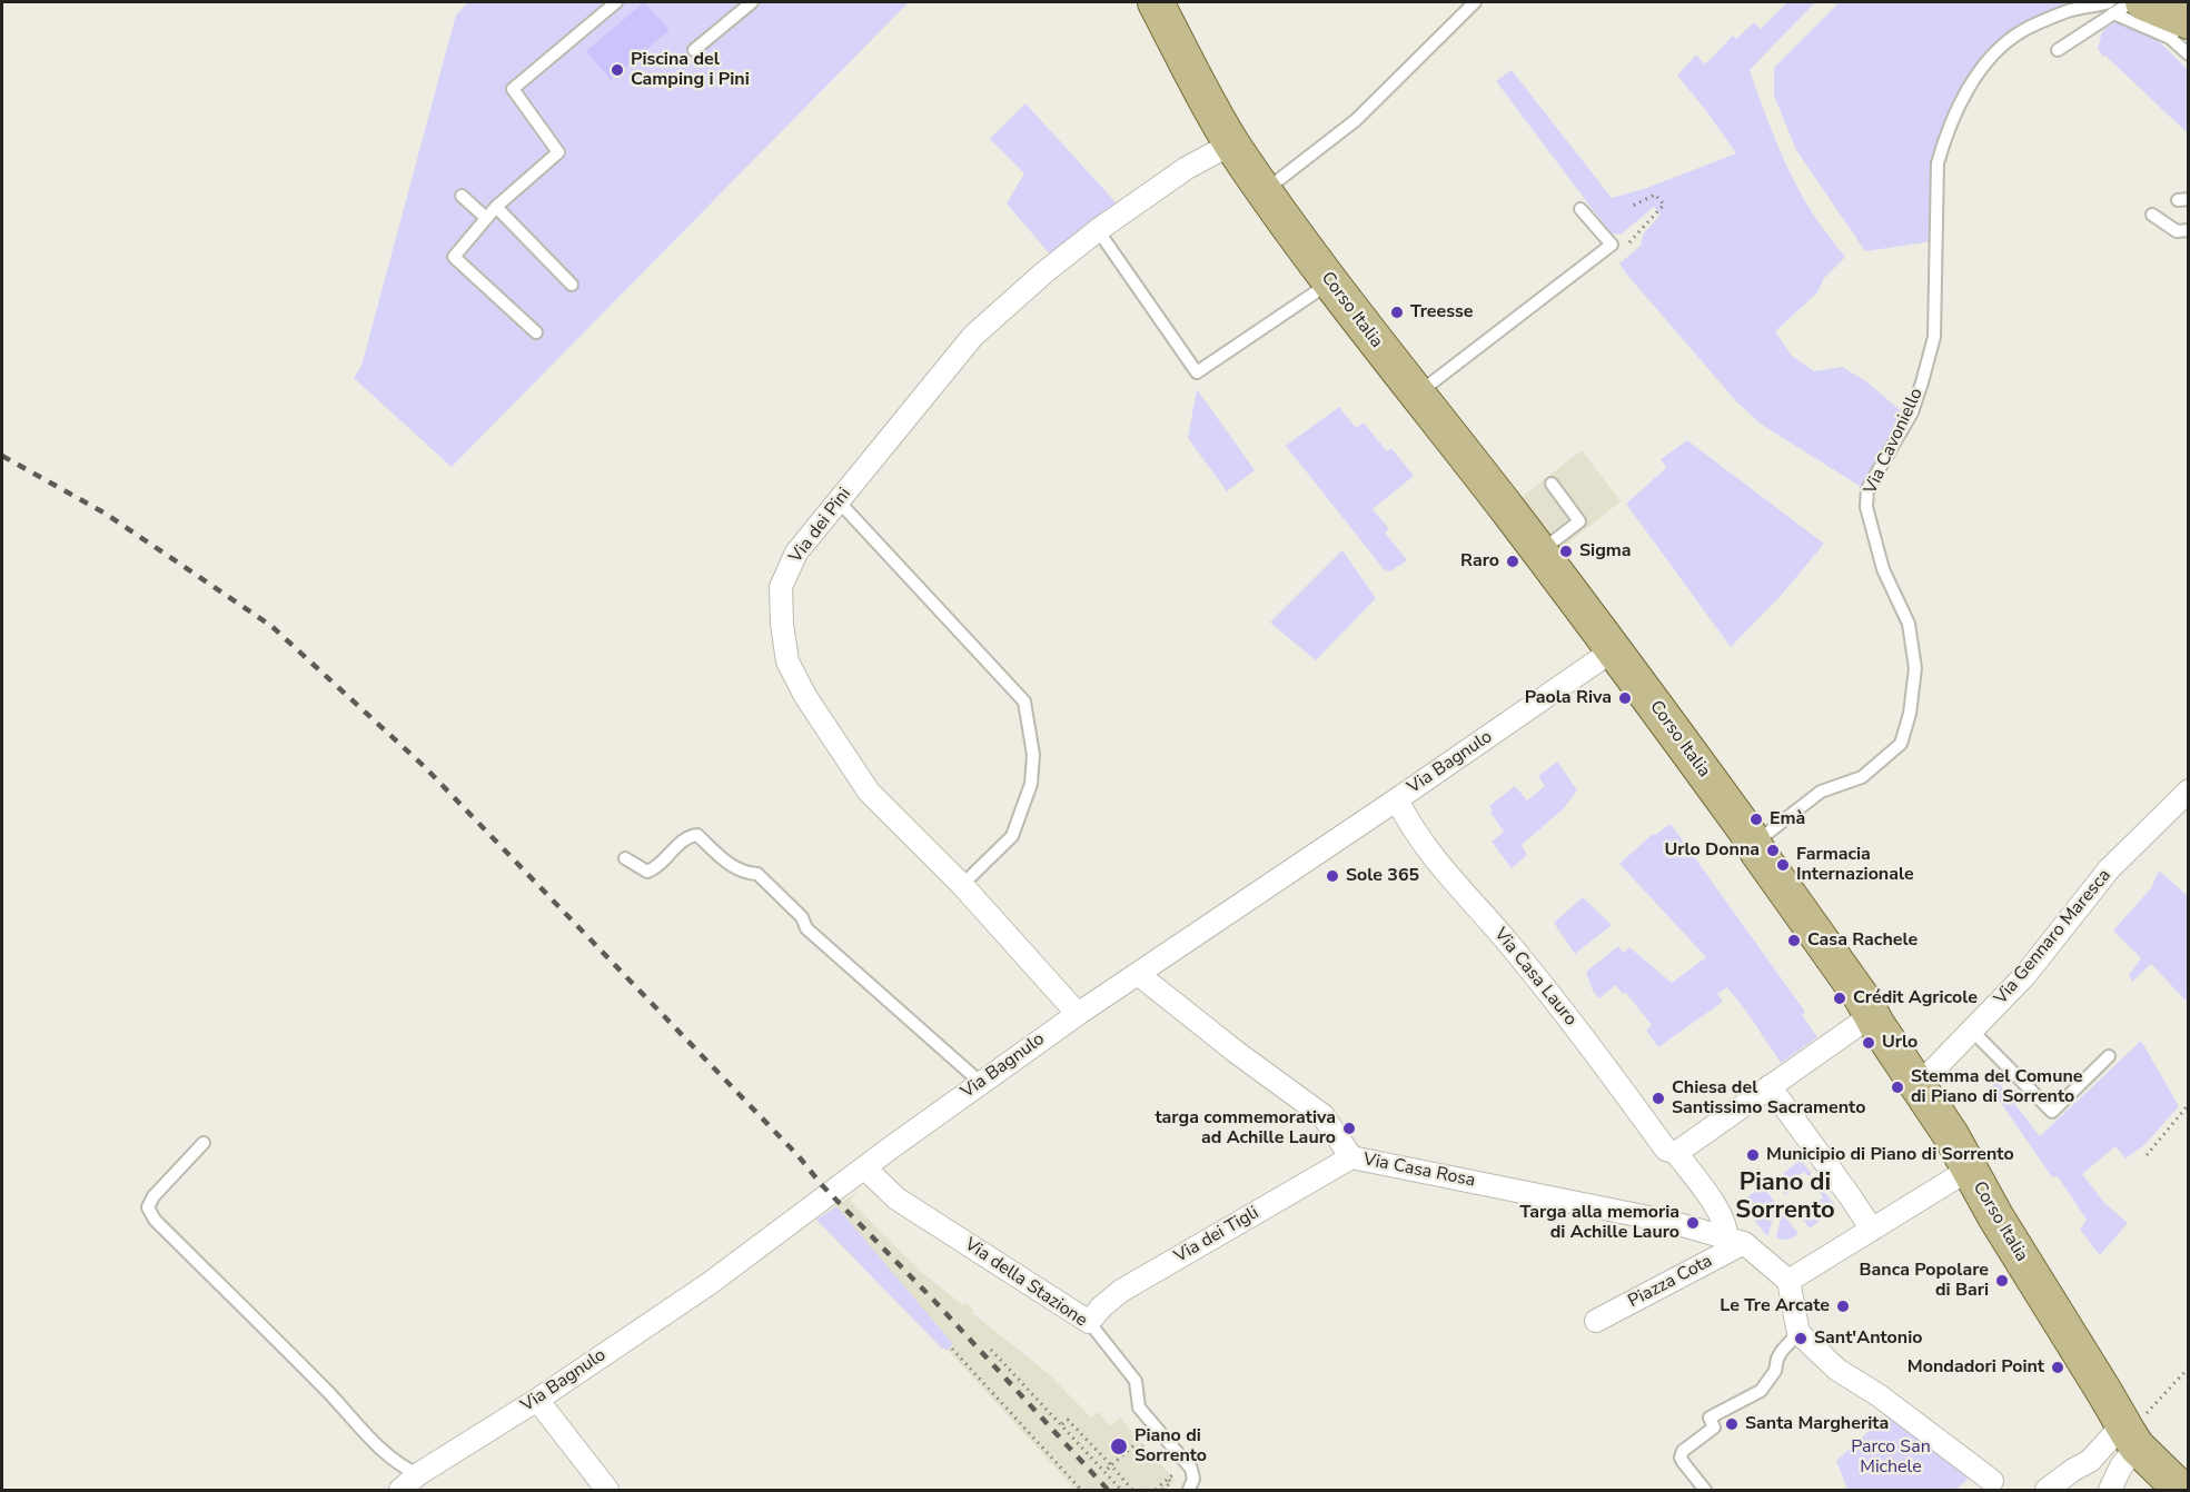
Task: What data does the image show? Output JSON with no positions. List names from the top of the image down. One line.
{"streets":{"main road":["Corso Italia"],"street":["Via dei Pini","Via Bagnulo","Via Gennaro Maresca","Via Casa Lauro","Via Casa Rosa","Via dei Tigli","Piazza Cota","Via della Stazione"],"lane":["Via Cavoniello"]},"crossings":[["Corso Italia","Via Cavoniello"],["Corso Italia","Via dei Pini"],["Corso Italia","Via Bagnulo"],["Corso Italia","Via Gennaro Maresca"],["Via dei Pini","Via Bagnulo"],["Via Bagnulo","Via Casa Lauro"],["Via Bagnulo","Via Casa Rosa"],["Via Bagnulo","Via della Stazione"],["Via Casa Lauro","Piazza Cota"],["Via Casa Rosa","Via dei Tigli"],["Via Casa Rosa","Piazza Cota"],["Via dei Tigli","Via della Stazione"]],"districts":["Piano di Sorrento"],"parks":["Parco San Michele"],"places":["Piscina del Camping i Pini","Treesse","Sigma","Raro","Paola Riva","Emà","Urlo Donna","Farmacia Internazionale","Sole 365","Casa Rachele","Crédit Agricole","Urlo","Stemma del Comune di Piano di Sorrento","Chiesa del Santissimo Sacramento","targa commemorativa ad Achille Lauro","Municipio di Piano di Sorrento","Targa alla memoria di Achille Lauro","Banca Popolare di Bari","Le Tre Arcate","Sant'Antonio","Mondadori Point","Santa Margherita","Piano di Sorrento"]}
